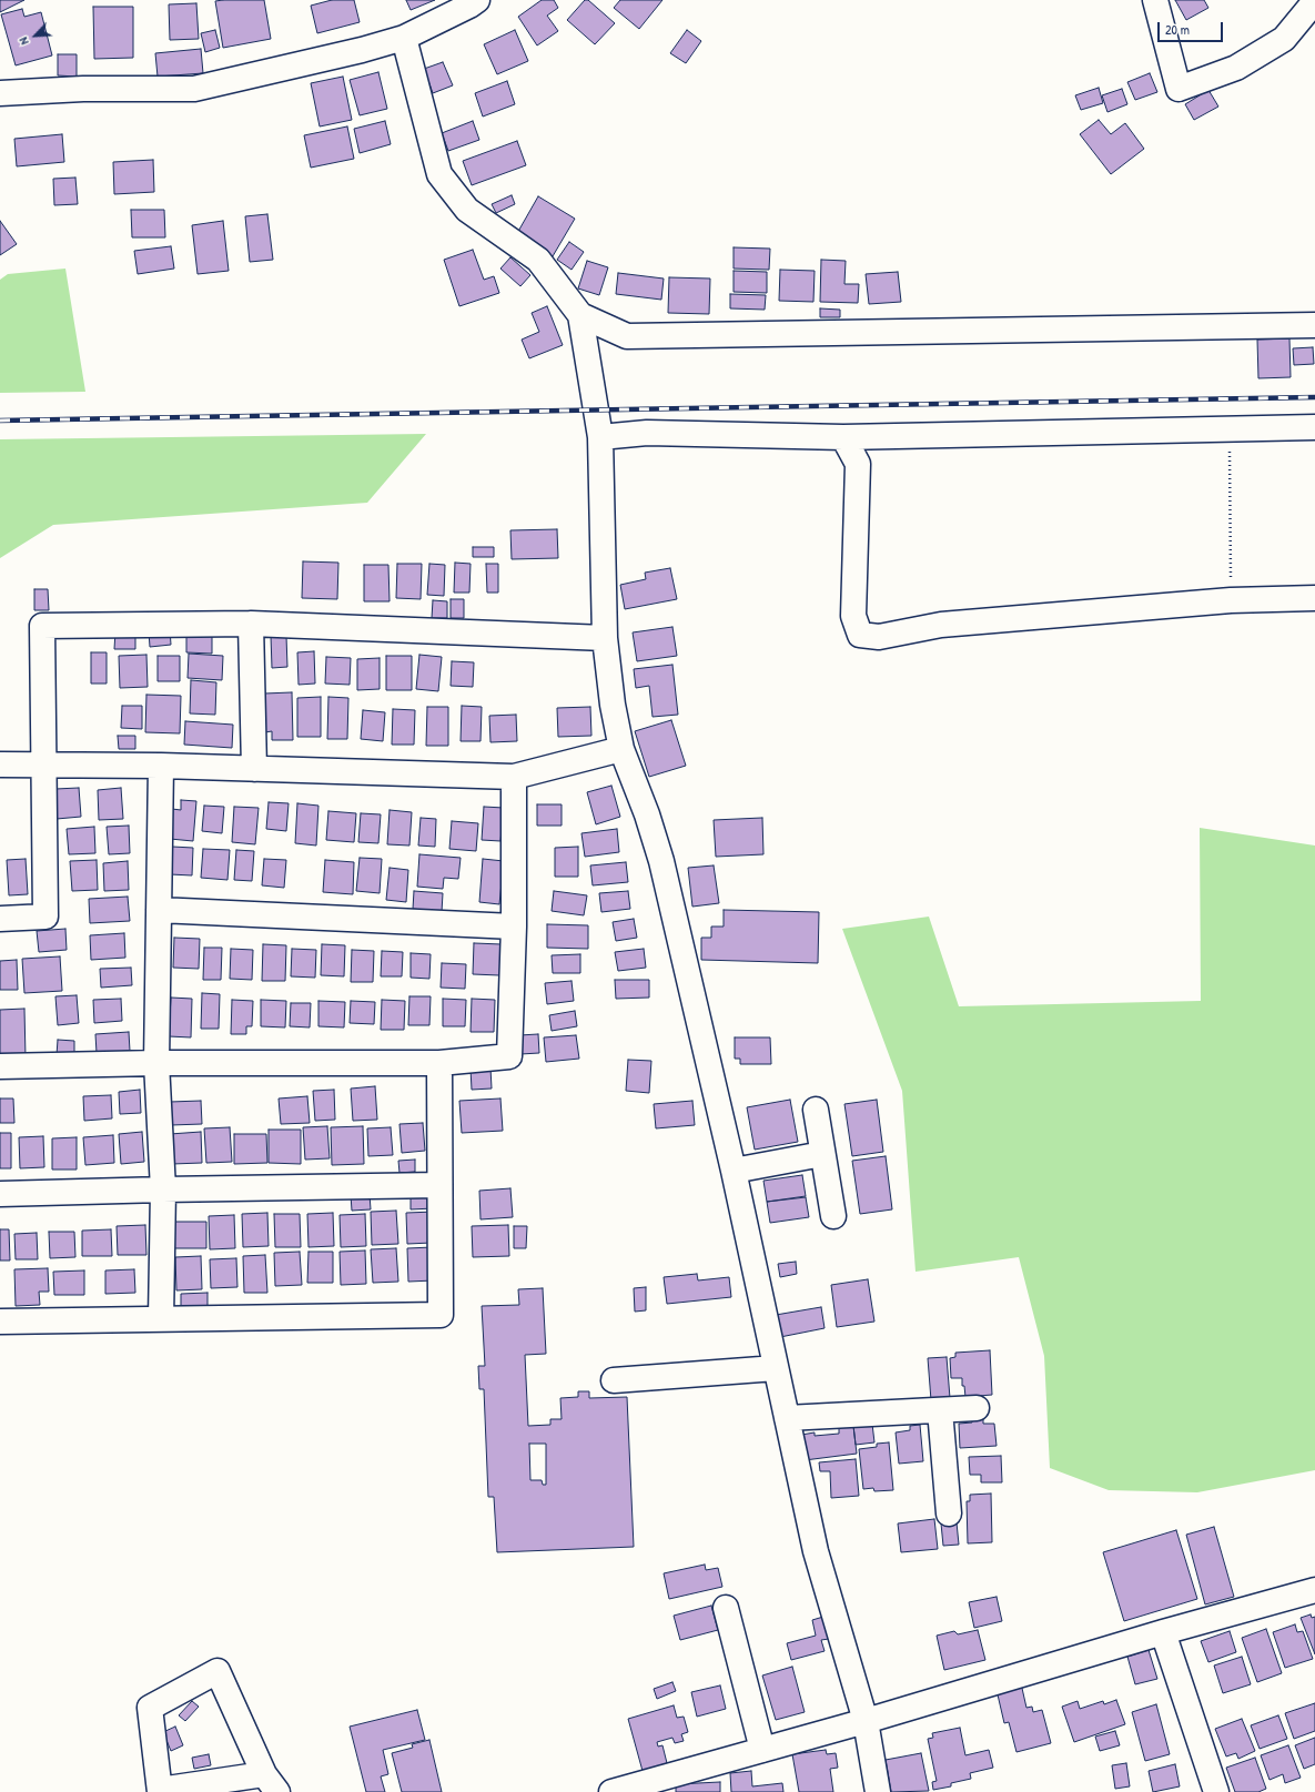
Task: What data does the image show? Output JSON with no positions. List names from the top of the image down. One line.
{"scale_bar":"20 m","north":"bottom left"}
